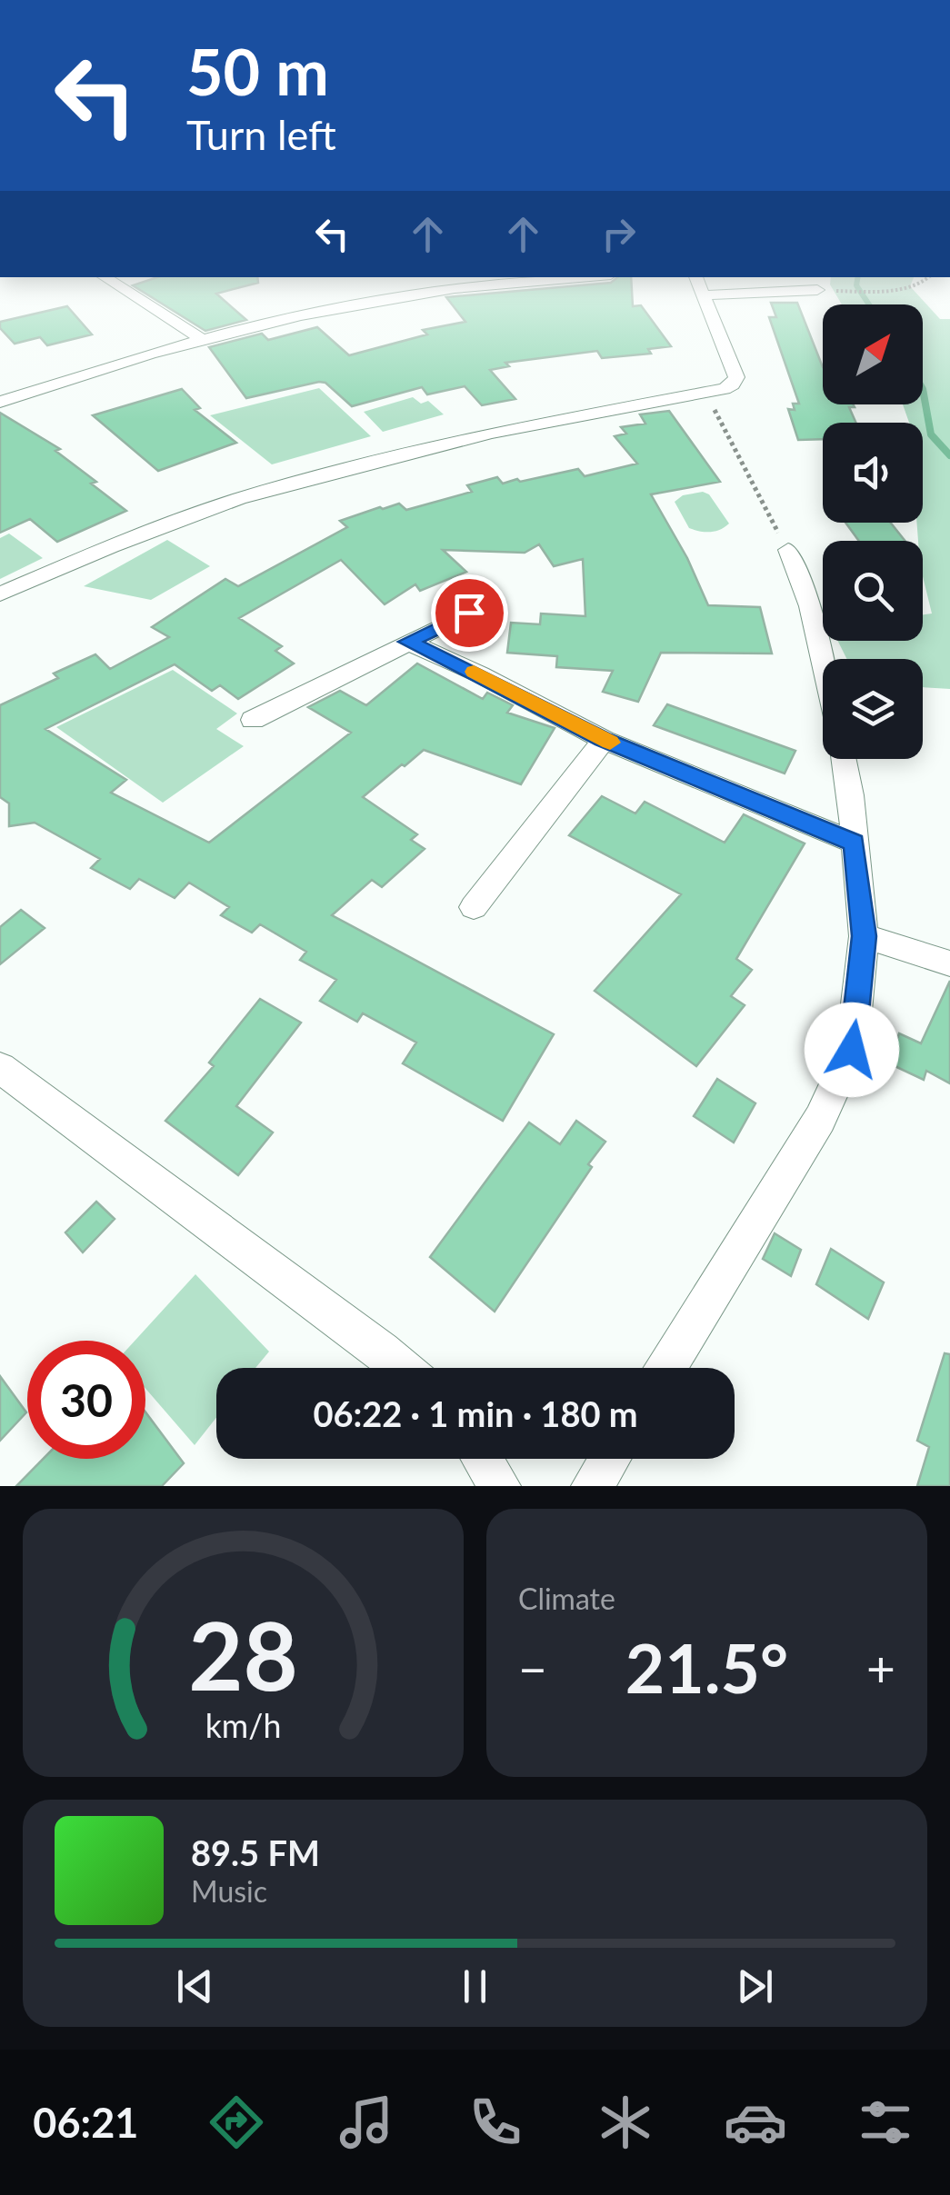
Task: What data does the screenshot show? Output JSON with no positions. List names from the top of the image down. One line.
{"north":"top right","page":{"turn":["50 m","Turn left"],"limit":"30","trip":"06:22 · 1 min · 180 m","tile":"Climate","heat":["−","21.5°","+"],"song":["89.5 FM","Music"],"tabs":"06:21","gauge":["28","km/h"]}}
